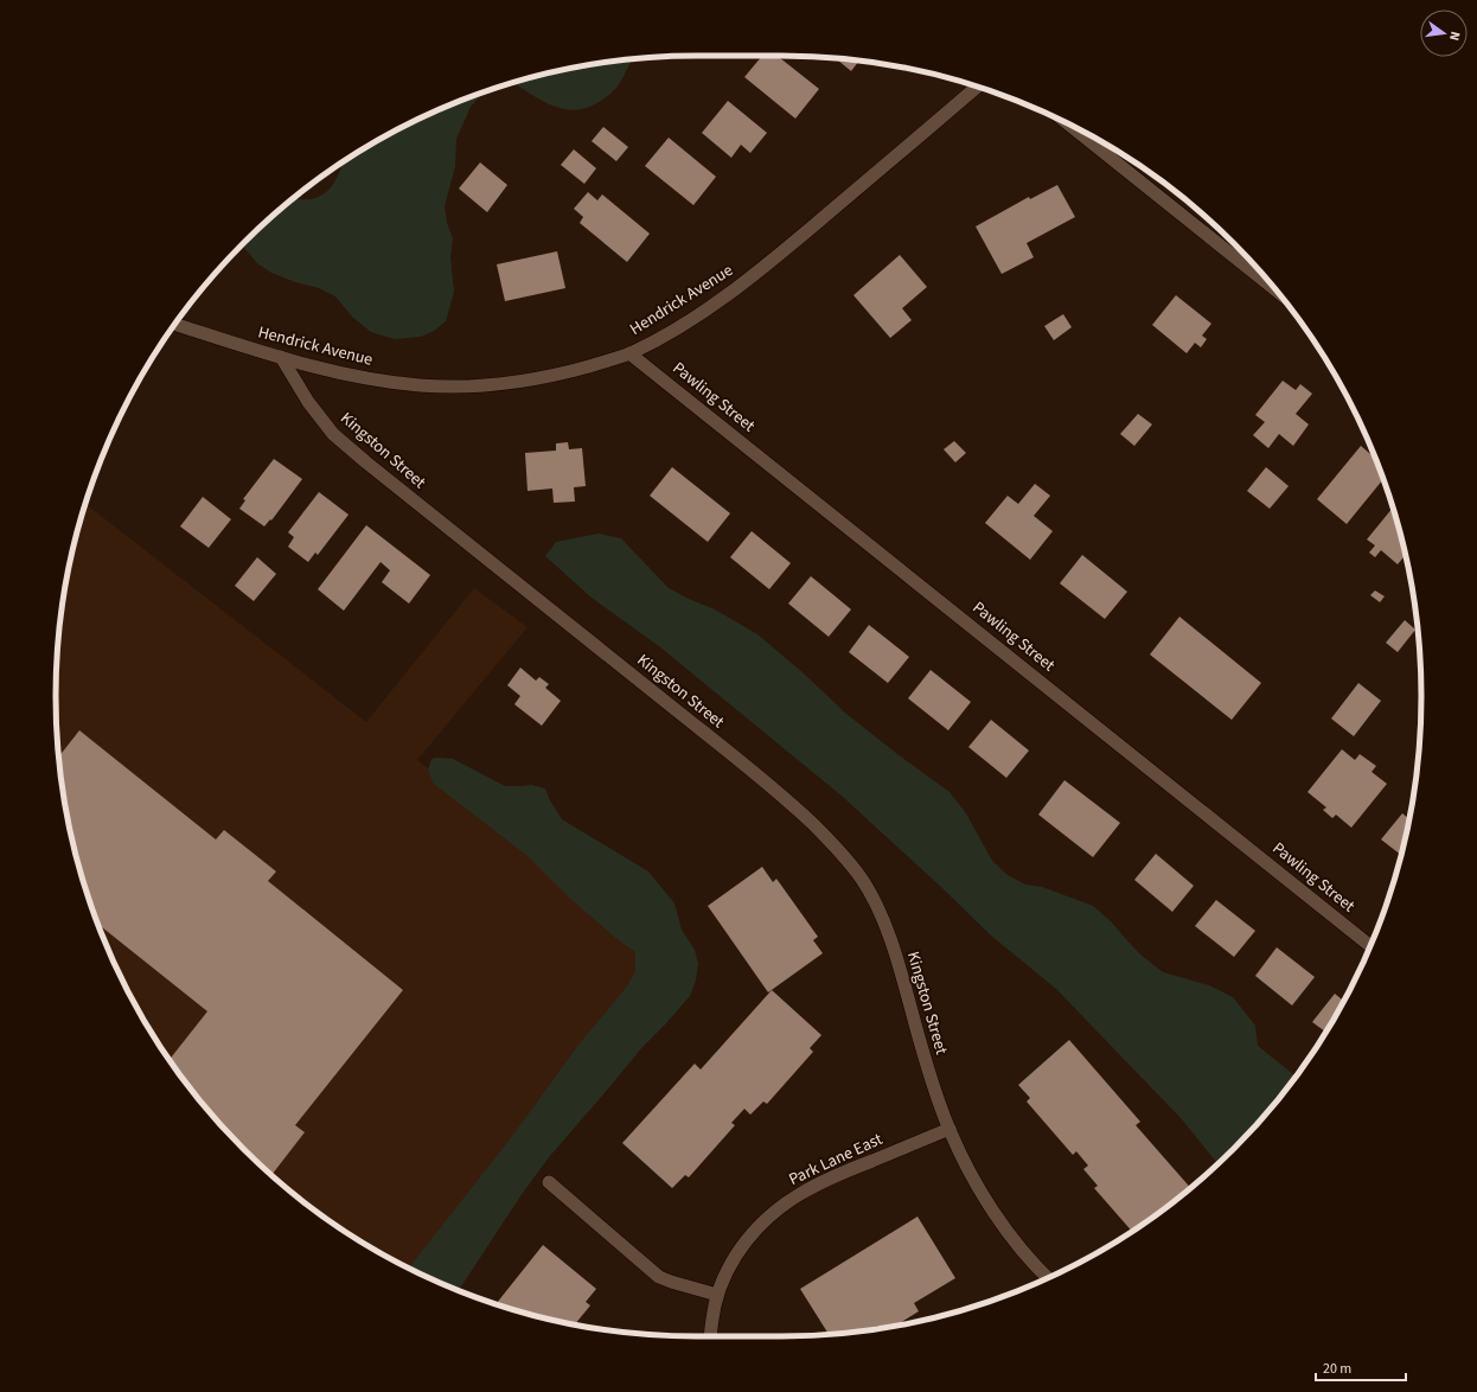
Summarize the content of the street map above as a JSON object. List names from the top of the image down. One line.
{"streets":{"street":["Hendrick Avenue","Pawling Street","Kingston Street","Park Lane East"]},"crossings":[["Hendrick Avenue","Pawling Street"],["Hendrick Avenue","Kingston Street"],["Kingston Street","Park Lane East"]],"scale_bar":"20 m","north":"right"}
